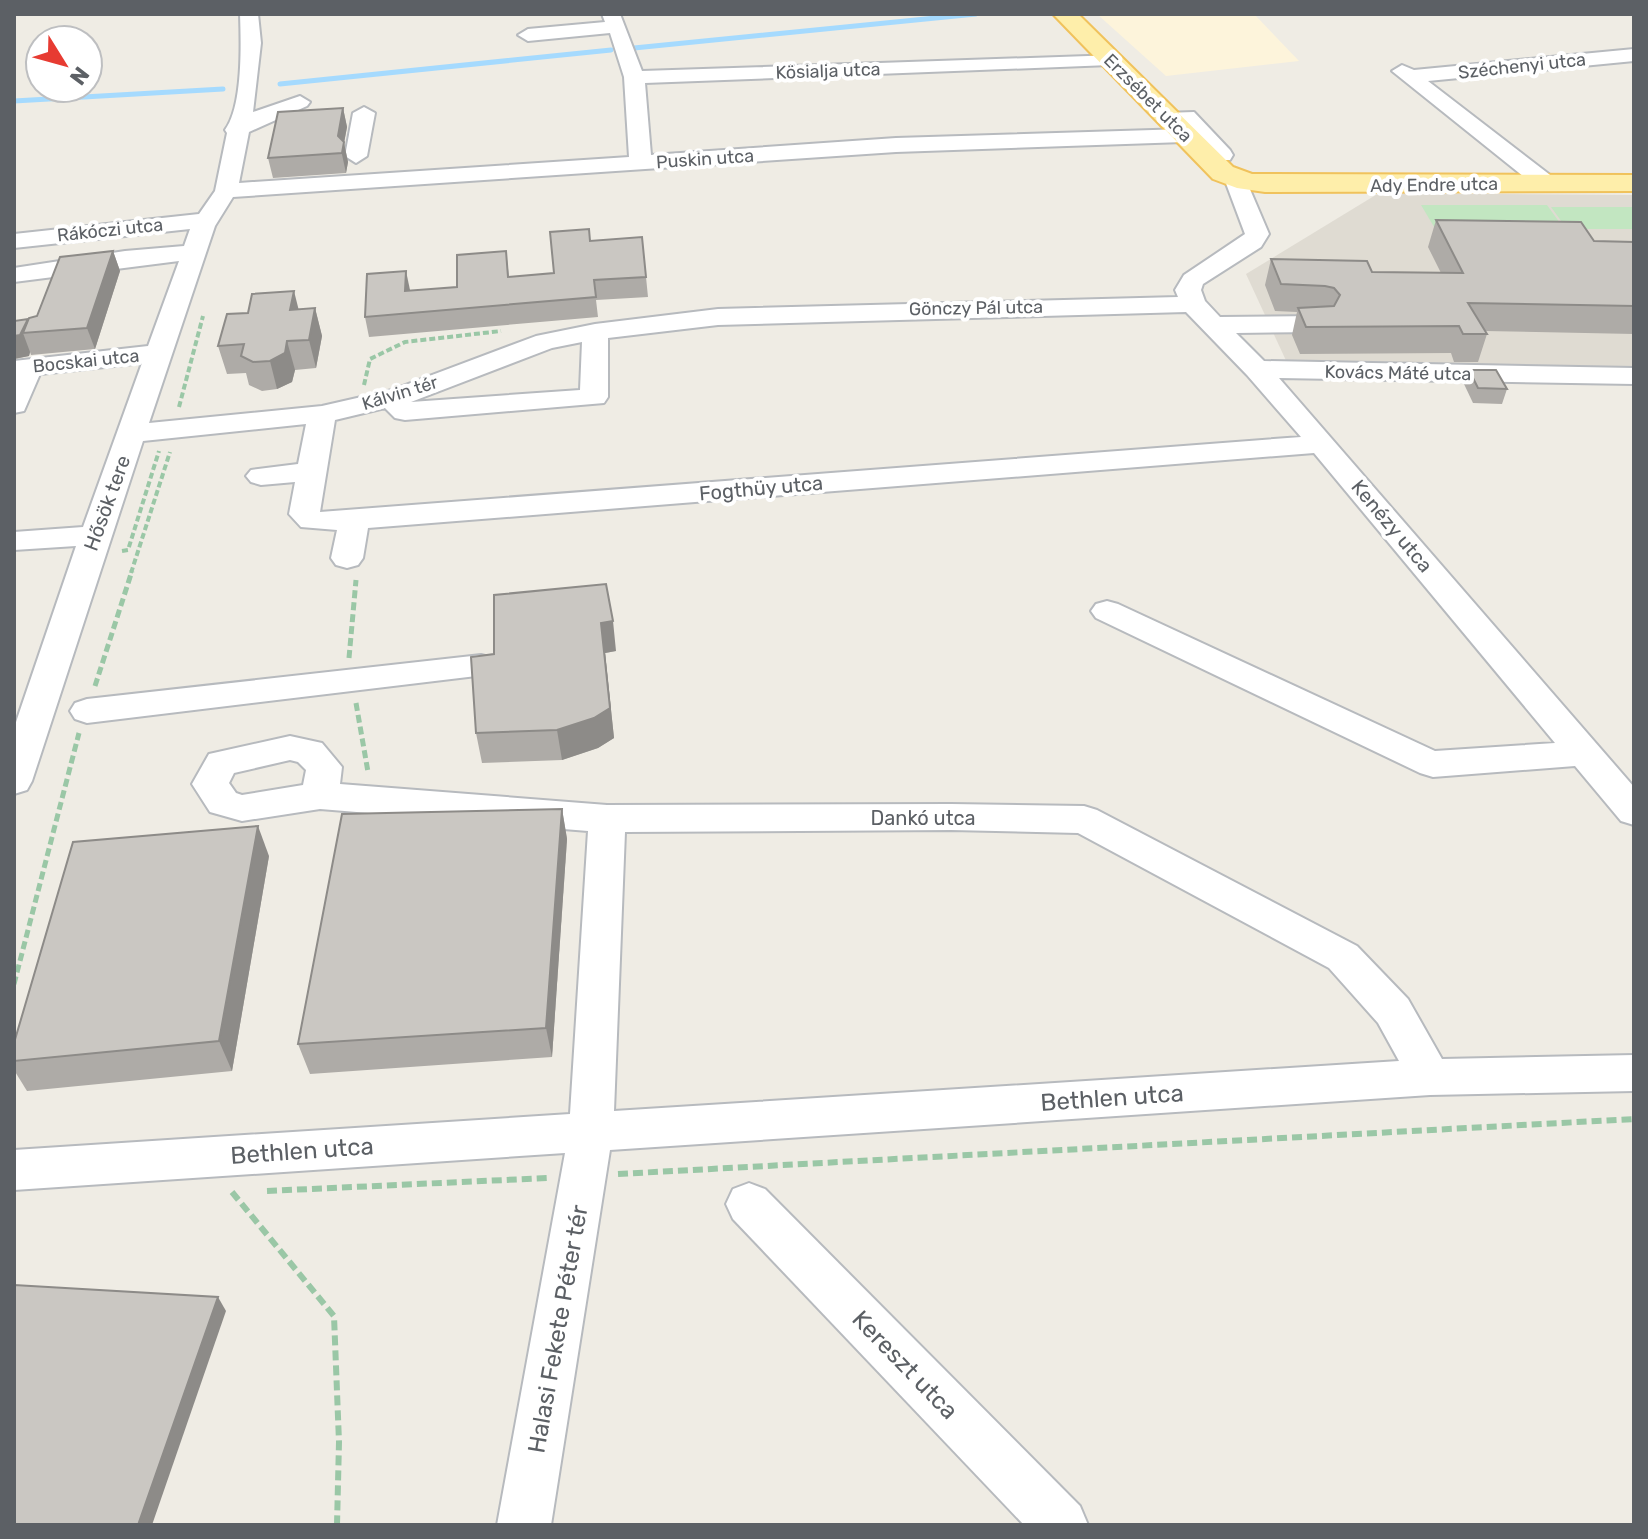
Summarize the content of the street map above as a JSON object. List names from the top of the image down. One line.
{"streets":{"main road":["Erzsébet utca","Ady Endre utca"],"street":["Széchenyi utca","Kösialja utca","Puskin utca","Rákóczi utca","Gönczy Pál utca","Bocskai utca","Kovács Máté utca","Kálvin tér","Fogthüy utca","Hősök tere","Kenézy utca","Dankó utca","Bethlen utca","Halasi Fekete Péter tér","Kereszt utca"]},"crossings":[["Széchenyi utca","Ady Endre utca"],["Kösialja utca","Erzsébet utca"],["Erzsébet utca","Puskin utca"],["Erzsébet utca","Ady Endre utca"],["Puskin utca","Hősök tere"],["Rákóczi utca","Hősök tere"],["Gönczy Pál utca","Kálvin tér"],["Gönczy Pál utca","Kenézy utca"],["Bocskai utca","Hősök tere"],["Kovács Máté utca","Kenézy utca"],["Kálvin tér","Fogthüy utca"],["Fogthüy utca","Kenézy utca"],["Dankó utca","Bethlen utca"],["Bethlen utca","Halasi Fekete Péter tér"]],"north":"bottom right"}
